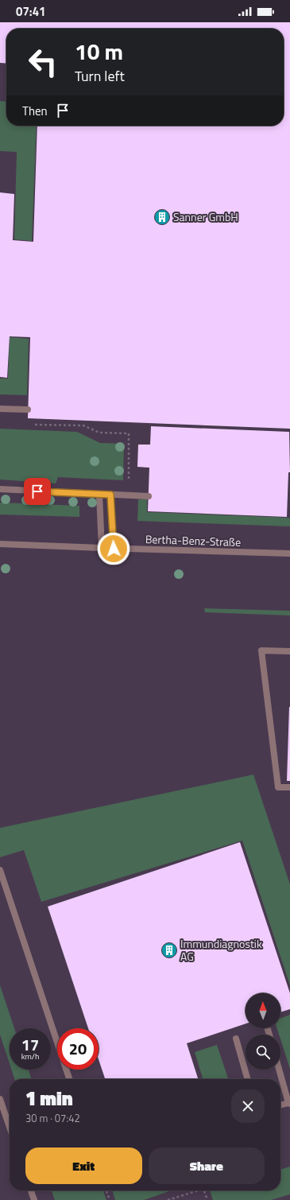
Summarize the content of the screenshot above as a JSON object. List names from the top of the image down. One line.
{"streets":{"street":["Bertha-Benz-Straße"]},"places":{"building":["Sanner GmbH","Immundiagnostik AG"]},"north":"top","page":{"status":"07:41","turn":["10 m","Turn left"],"then":"Then","speed":"17 km/h","limit":"20","heading":["1 min","30 m · 07:42"],"buttons":["Exit","Share"]}}
